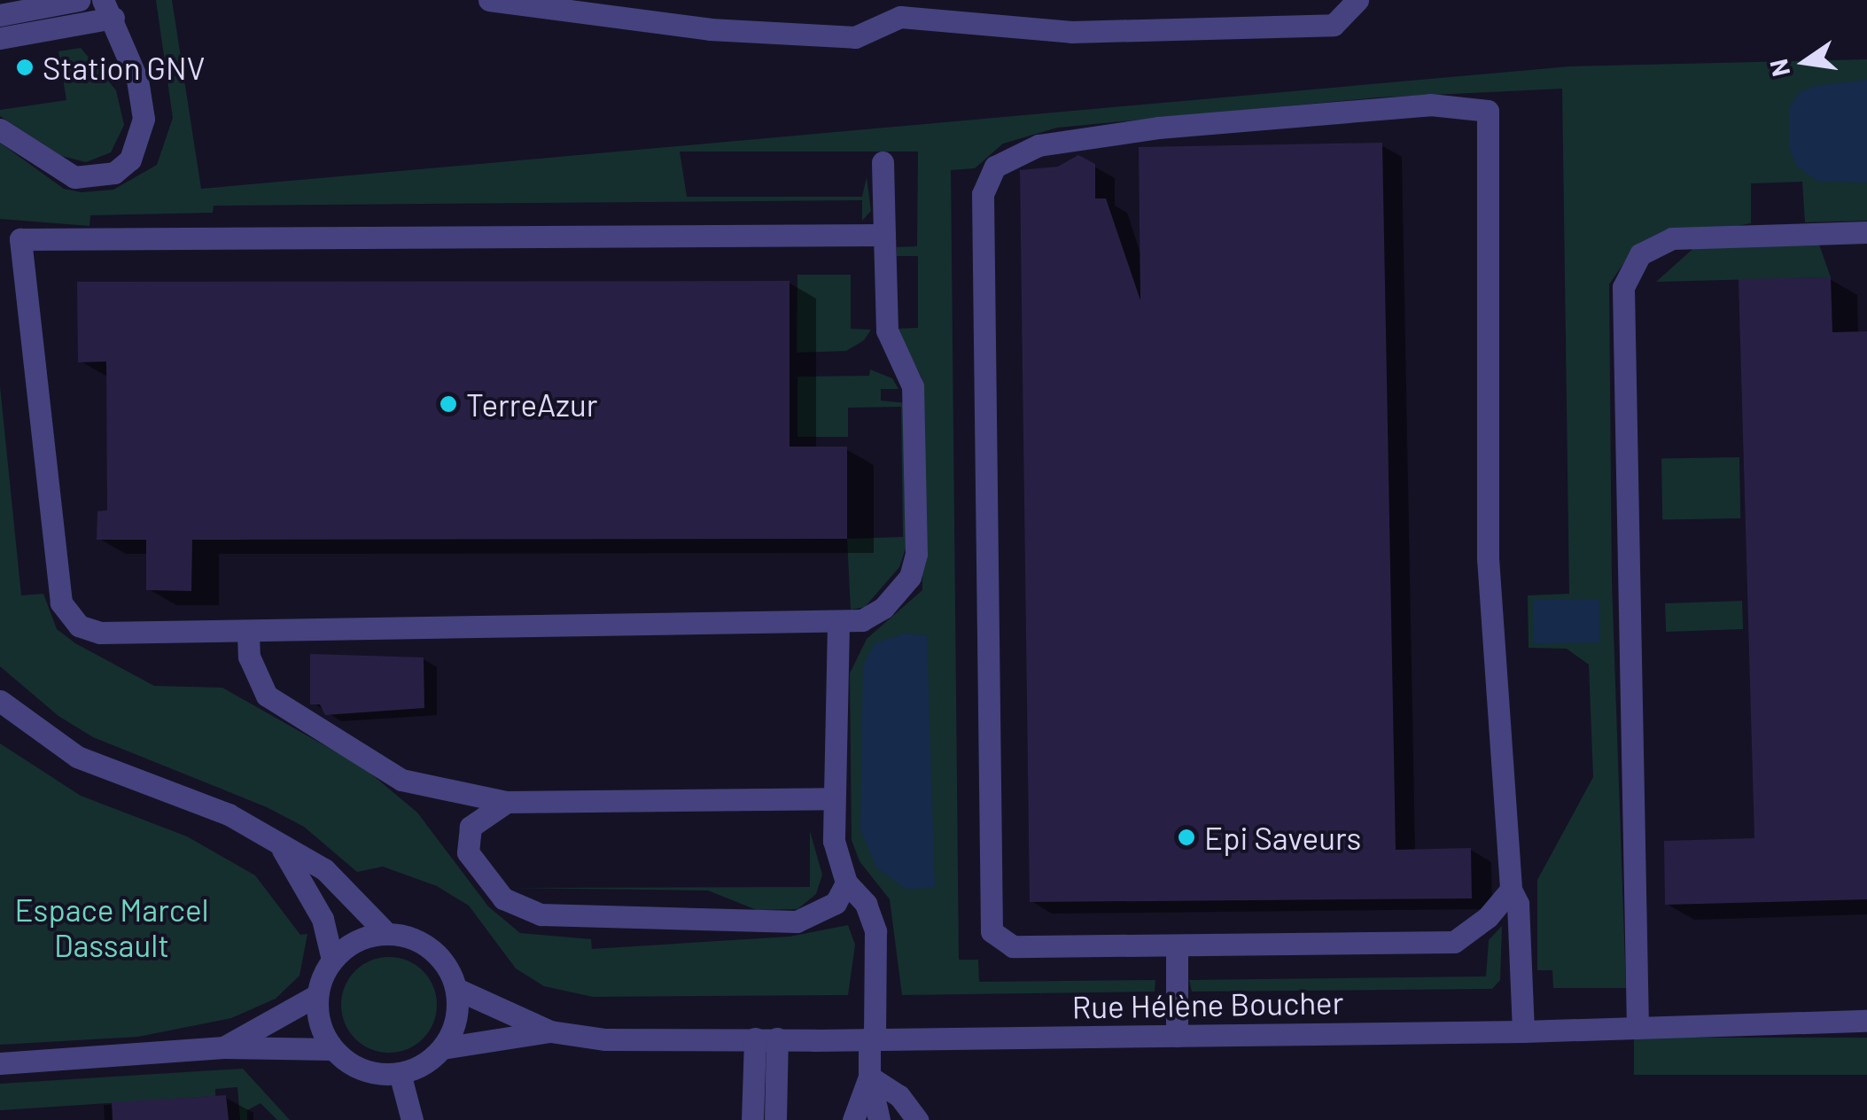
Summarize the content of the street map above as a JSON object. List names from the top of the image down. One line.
{"streets":{"street":["Rue Hélène Boucher"]},"parks":["Espace Marcel Dassault"],"places":["Station GNV","TerreAzur","Epi Saveurs"],"north":"left"}
